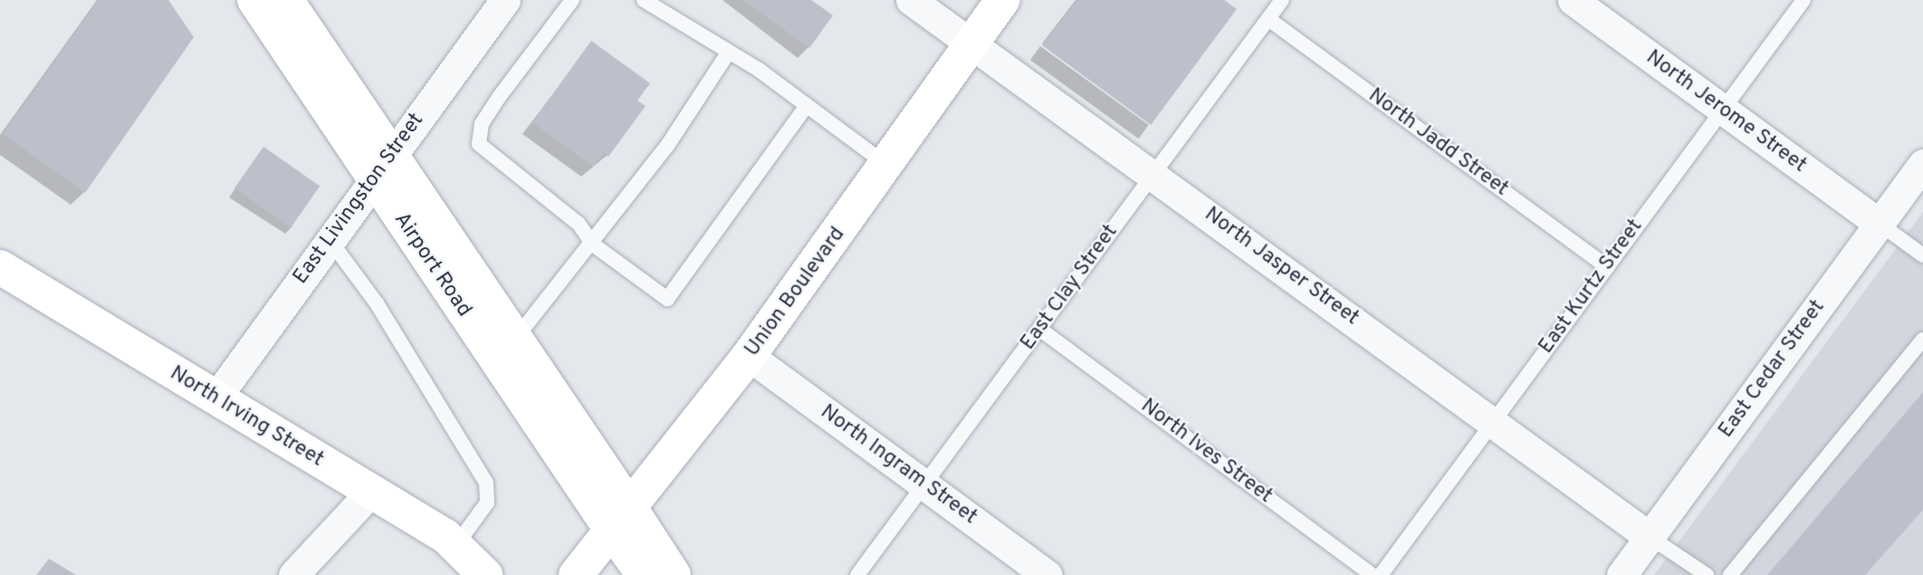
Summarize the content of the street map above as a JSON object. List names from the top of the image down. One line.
{"streets":{"main road":["Airport Road","Union Boulevard","North Irving Street"],"street":["North Jerome Street","East Livingston Street","North Jasper Street","East Cedar Street","North Ingram Street"],"lane":["North Jadd Street","East Kurtz Street","East Clay Street","North Ives Street"]},"crossings":[["North Jerome Street","East Kurtz Street"],["North Jerome Street","East Cedar Street"],["North Jadd Street","East Kurtz Street"],["North Jadd Street","East Clay Street"],["East Livingston Street","Airport Road"],["East Livingston Street","North Irving Street"],["Airport Road","Union Boulevard"],["North Jasper Street","East Kurtz Street"],["North Jasper Street","East Clay Street"],["North Jasper Street","Union Boulevard"],["North Jasper Street","East Cedar Street"],["East Clay Street","North Ives Street"],["East Clay Street","North Ingram Street"],["Union Boulevard","North Ingram Street"]]}
